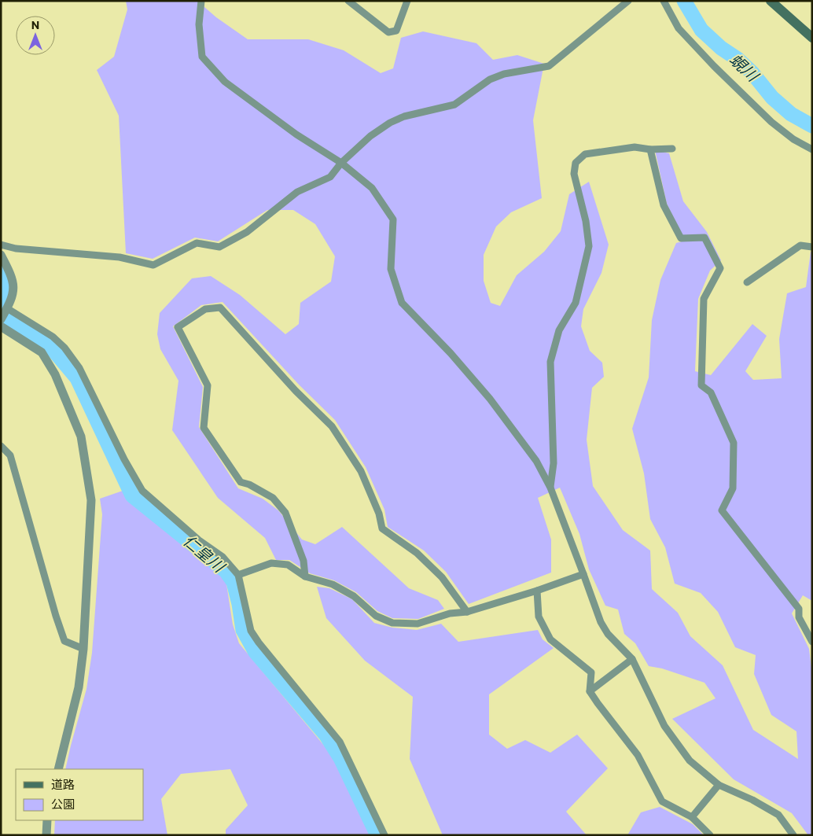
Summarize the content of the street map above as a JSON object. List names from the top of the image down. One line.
{"water":["蜆川","仁皇川"],"legend":["道路","公園"],"north":"top"}
